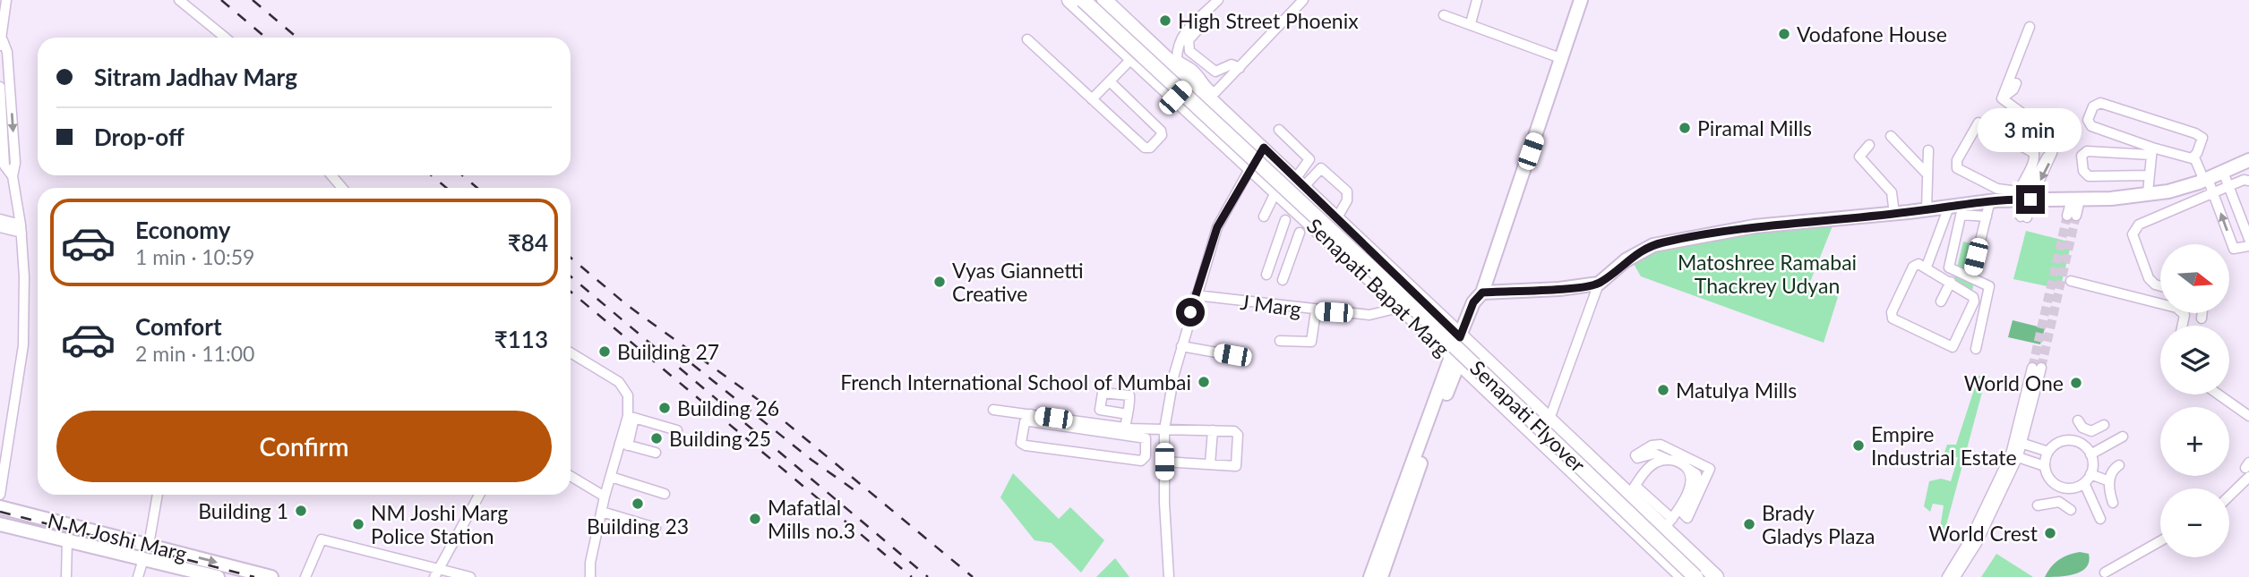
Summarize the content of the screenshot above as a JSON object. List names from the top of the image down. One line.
{"streets":{"main road":["Senapati Bapat Marg","Senapati Flyover","N M Joshi Marg"],"street":["J Marg"]},"crossings":[["Senapati Bapat Marg","J Marg"]],"parks":["Matoshree Ramabai Thackrey Udyan"],"places":["High Street Phoenix","Vodafone House","Piramal Mills","Vyas Giannetti Creative","Building 27","French International School of Mumbai","World One","Matulya Mills","Building 26","Building 25","Empire Industrial Estate","Building 23","Building 1","Mafatlal Mills no.3","NM Joshi Marg Police Station","Brady Gladys Plaza","World Crest"],"north":"right","page":{"banner":["Sitram Jadhav Marg","Drop-off"],"bubble":"3 min","list":[{"name":"Economy","note":"1 min · 10:59","value":"₹84"},{"name":"Comfort","note":"2 min · 11:00","value":"₹113"}],"map_buttons":["+","−"],"buttons":"Confirm"}}
